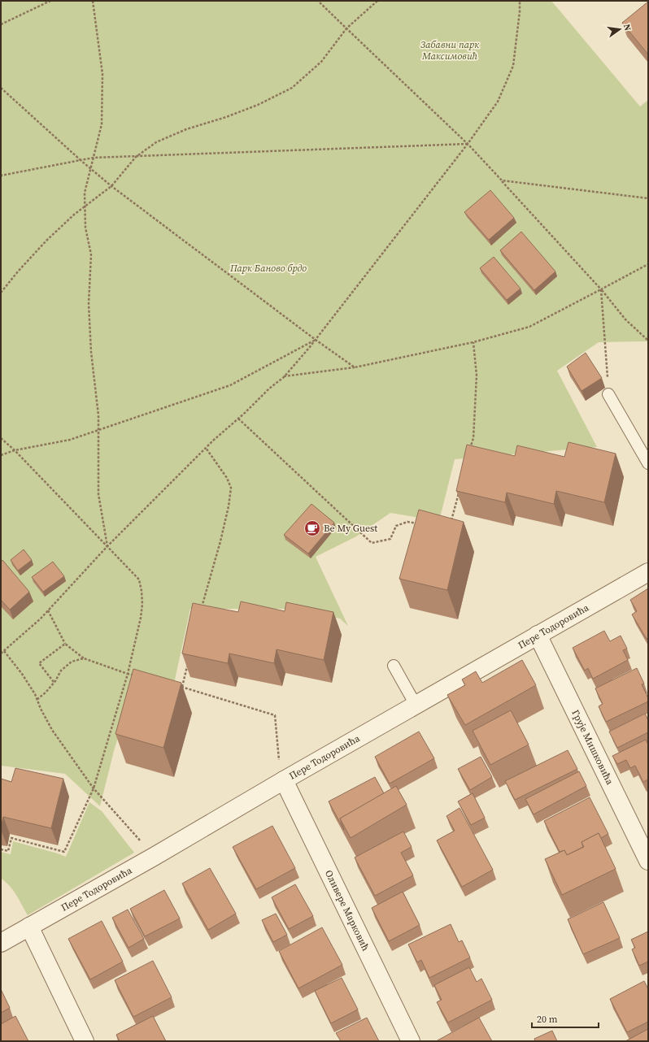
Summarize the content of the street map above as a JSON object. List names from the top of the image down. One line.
{"streets":{"street":["Пере Тодоровића","Грује Мишковића","Оливере Марковић"]},"crossings":[["Пере Тодоровића","Грује Мишковића"],["Пере Тодоровића","Оливере Марковић"]],"parks":["Забавни парк Максимовић","Парк Баново брдо"],"places":{"cafe":["Be My Guest"]},"scale_bar":"20 m","north":"right"}
